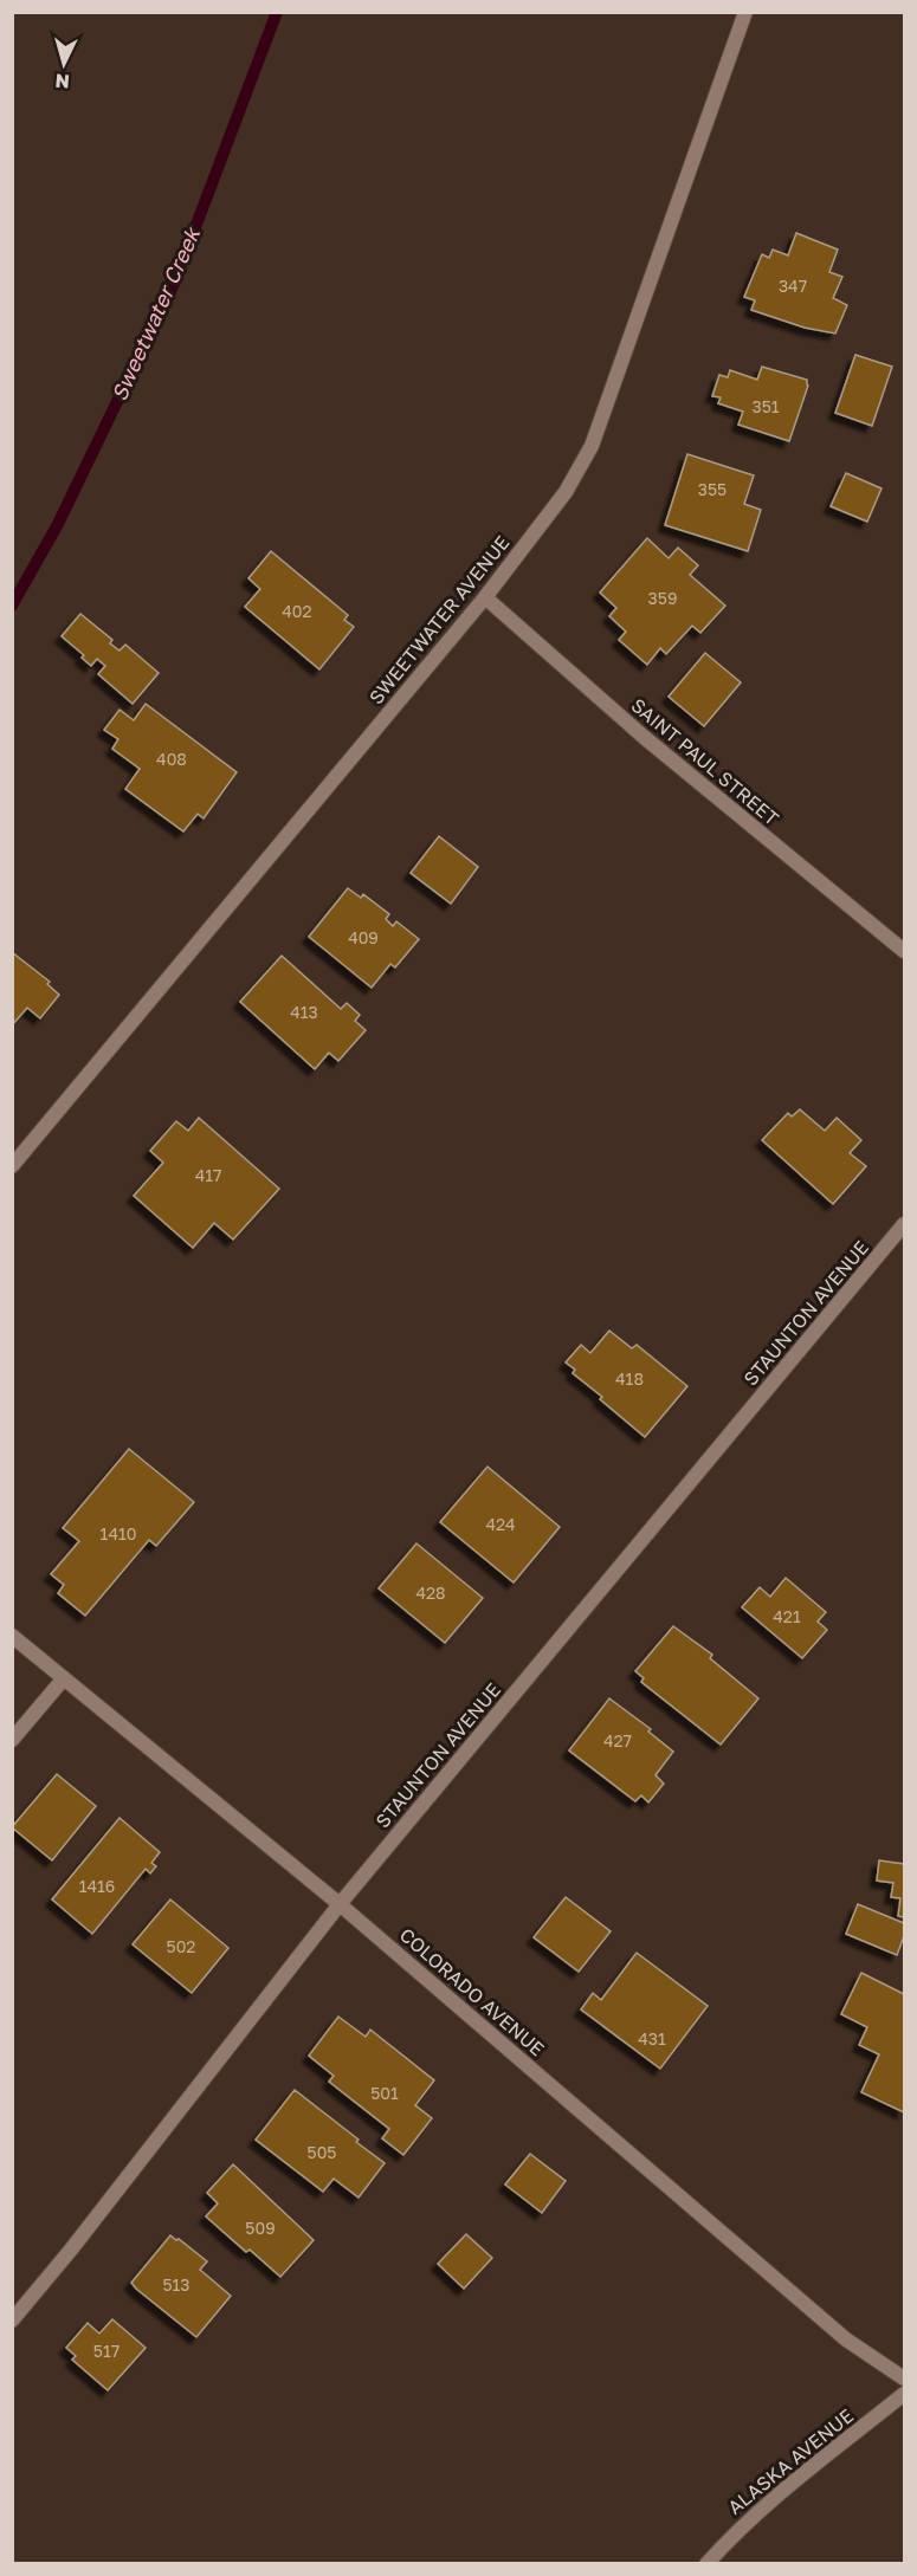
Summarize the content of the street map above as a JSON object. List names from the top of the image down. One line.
{"streets":{"street":["SWEETWATER AVENUE","SAINT PAUL STREET","STAUNTON AVENUE","COLORADO AVENUE","ALASKA AVENUE"]},"crossings":[["SWEETWATER AVENUE","SAINT PAUL STREET"],["STAUNTON AVENUE","COLORADO AVENUE"]],"water":["Sweetwater Creek"],"house_numbers":["347","351","355","359","402","408","409","413","417","418","424","1410","428","421","427","1416","502","431","501","505","509","513","517"],"north":"bottom"}
